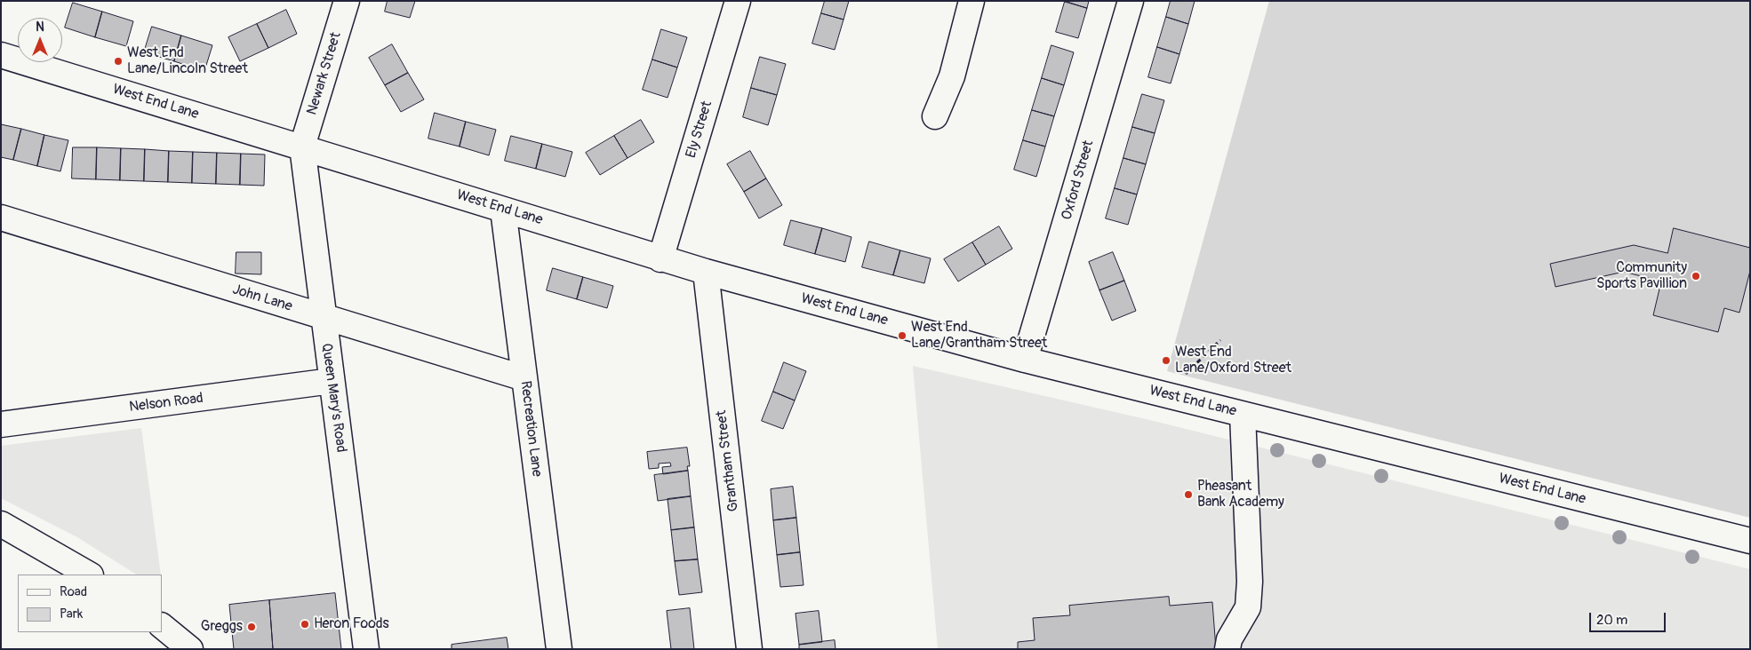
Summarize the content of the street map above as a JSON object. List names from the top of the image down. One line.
{"streets":{"street":["Newark Street","West End Lane","Ely Street","Oxford Street","John Lane","Queen Mary's Road","Nelson Road","Recreation Lane","Grantham Street"]},"crossings":[["Newark Street","West End Lane"],["Newark Street","Queen Mary's Road"],["West End Lane","Ely Street"],["West End Lane","Oxford Street"],["West End Lane","Queen Mary's Road"],["West End Lane","Recreation Lane"],["West End Lane","Grantham Street"],["John Lane","Queen Mary's Road"],["John Lane","Recreation Lane"],["Queen Mary's Road","Nelson Road"]],"places":["West End Lane/Lincoln Street","Community Sports Pavillion","West End Lane/Grantham Street","West End Lane/Oxford Street","Pheasant Bank Academy","Heron Foods","Greggs"],"legend":["Road","Park"],"scale_bar":"20 m","north":"top"}
